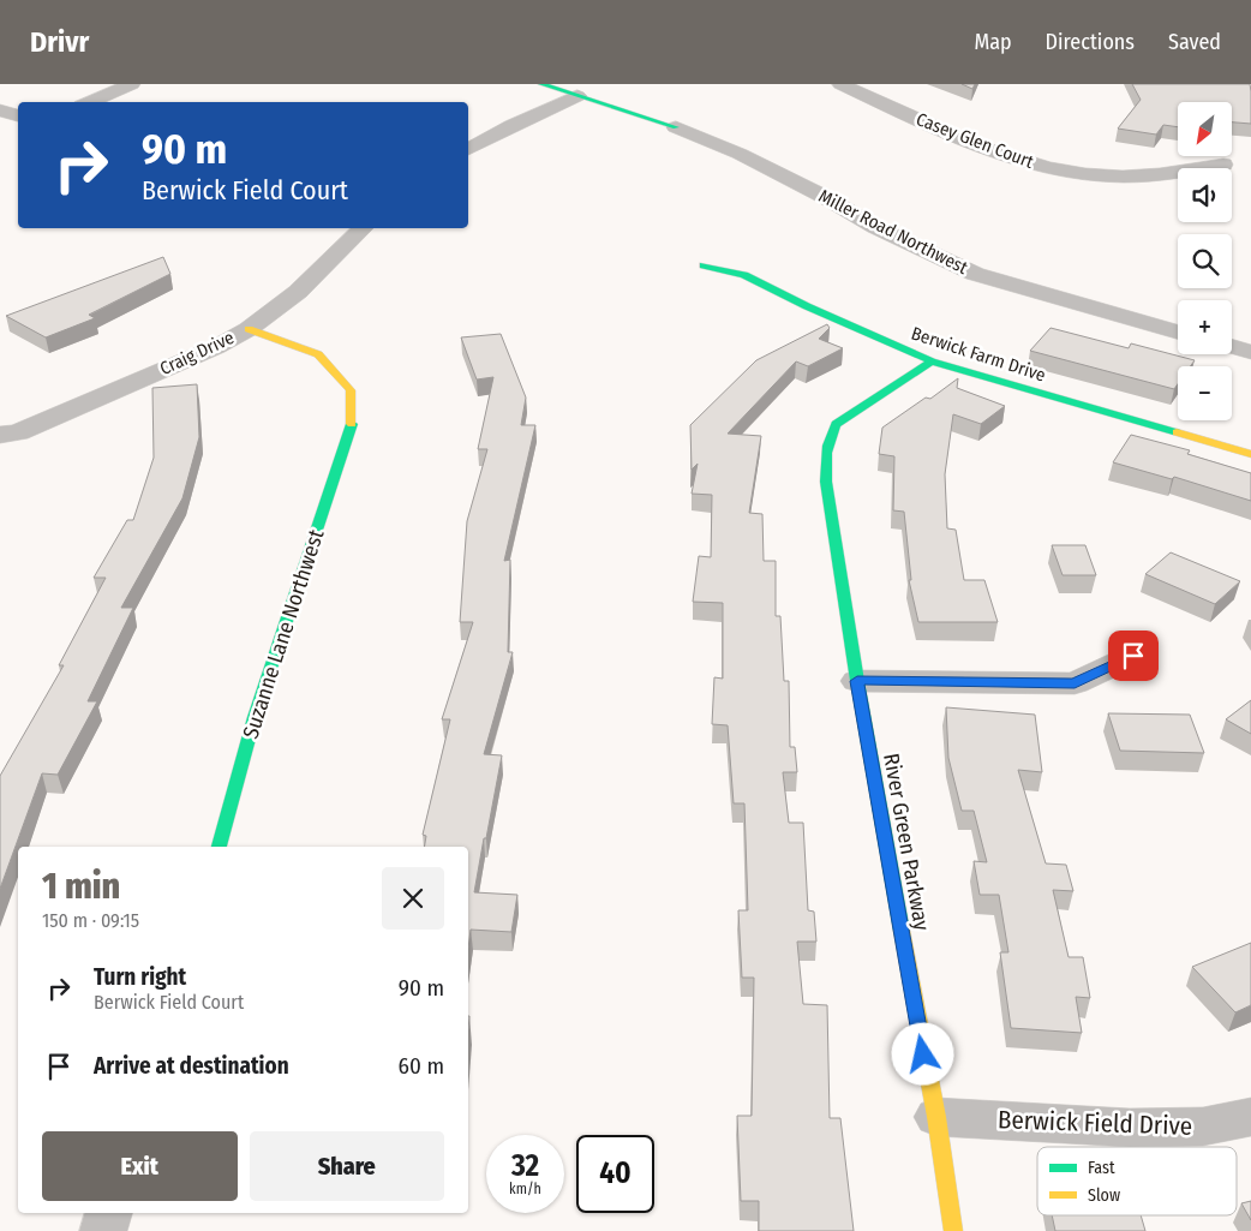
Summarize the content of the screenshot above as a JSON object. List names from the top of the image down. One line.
{"streets":{"street":["Casey Glen Court","Miller Road Northwest","Craig Drive","Berwick Farm Drive","Suzanne Lane Northwest","River Green Parkway","Berwick Field Drive"]},"crossings":[["Craig Drive","Suzanne Lane Northwest"],["Berwick Farm Drive","River Green Parkway"],["River Green Parkway","Berwick Field Drive"]],"legend":["Fast","Slow"],"north":"bottom left","page":{"header":"Drivr","nav":["Map","Directions","Saved"],"map_buttons":["+","−"],"turn":["90 m","Berwick Field Court"],"heading":["1 min","150 m · 09:15"],"list":[{"name":"Turn right","note":"Berwick Field Court","value":"90 m"},{"name":"Arrive at destination","value":"60 m"}],"buttons":["Exit","Share"],"speed":"32 km/h","limit":"40"}}
